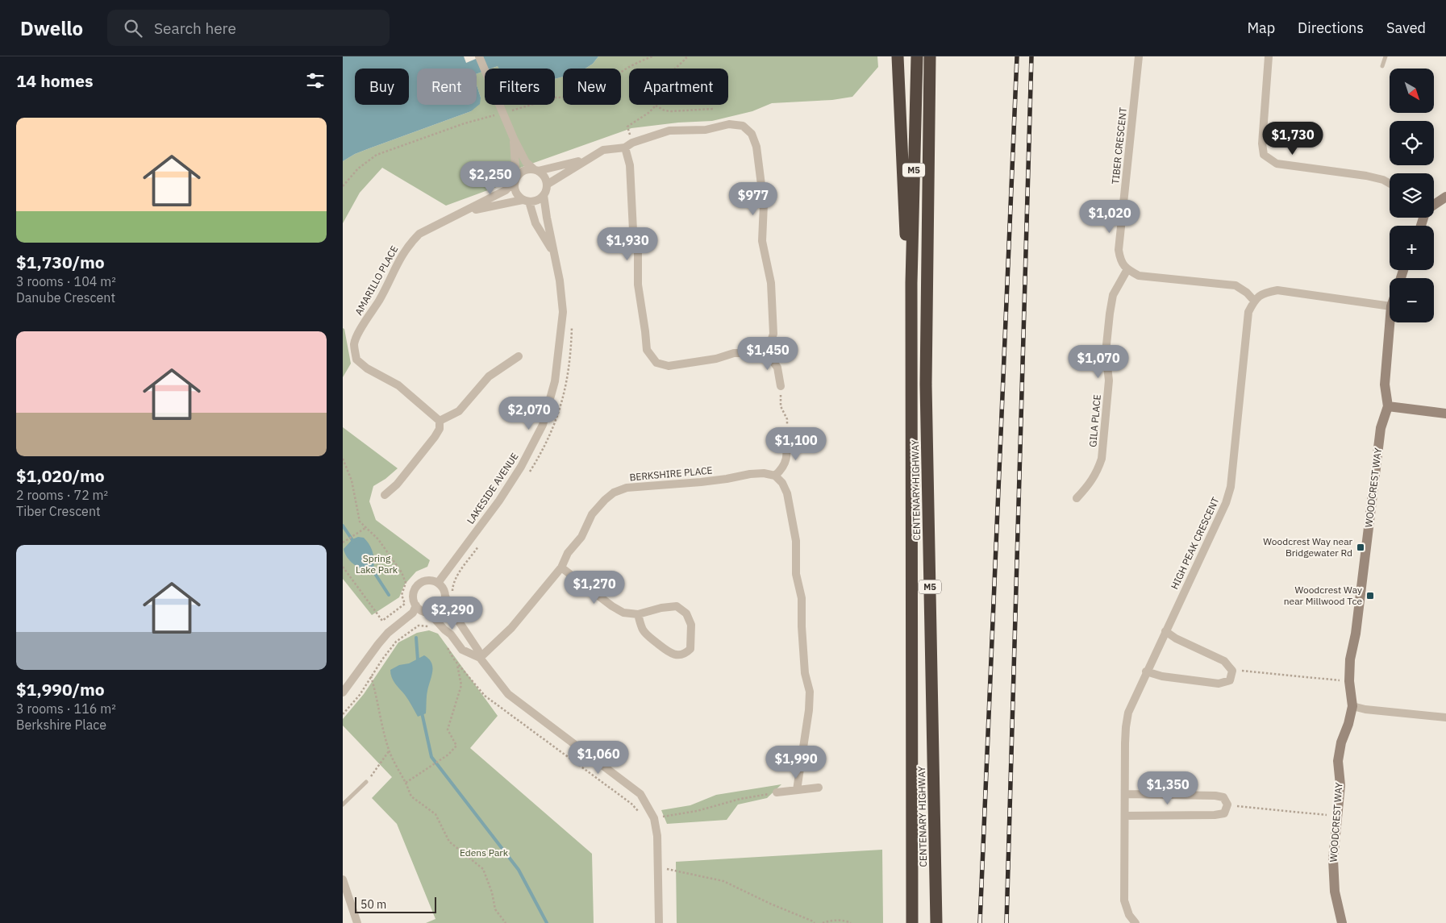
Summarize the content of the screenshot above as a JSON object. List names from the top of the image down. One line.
{"streets":{"highway":["M5","CENTENARY HIGHWAY"],"street":["TIBER CRESCENT","AMARILLO PLACE","GILA PLACE","BERKSHIRE PLACE","WOODCREST WAY","LAKESIDE AVENUE","HIGH PEAK CRESCENT"]},"crossings":[["TIBER CRESCENT","GILA PLACE"],["AMARILLO PLACE","LAKESIDE AVENUE"]],"parks":["Spring Lake Park","Edens Park"],"places":{"transit":["Woodcrest Way near Bridgewater Rd","Woodcrest Way near Millwood Tce"]},"scale_bar":"50 m","north":"bottom right","page":{"header":"Dwello","search":"Search here","nav":["Map","Directions","Saved"],"heading":"14 homes","map_buttons":["+","−"],"chip":["Buy","Rent","Filters","New","Apartment"],"list":[{"name":"$1,730/mo","note":"3 rooms · 104 m² · Danube Crescent"},{"name":"$1,020/mo","note":"2 rooms · 72 m² · Tiber Crescent"},{"name":"$1,990/mo","note":"3 rooms · 116 m² · Berkshire Place"}],"price":["$1,730","$2,250","$977","$1,020","$1,930","$1,450","$1,070","$2,070","$1,100","$1,270","$2,290","$1,060","$1,990","$1,350"],"scale":"50 m"}}
